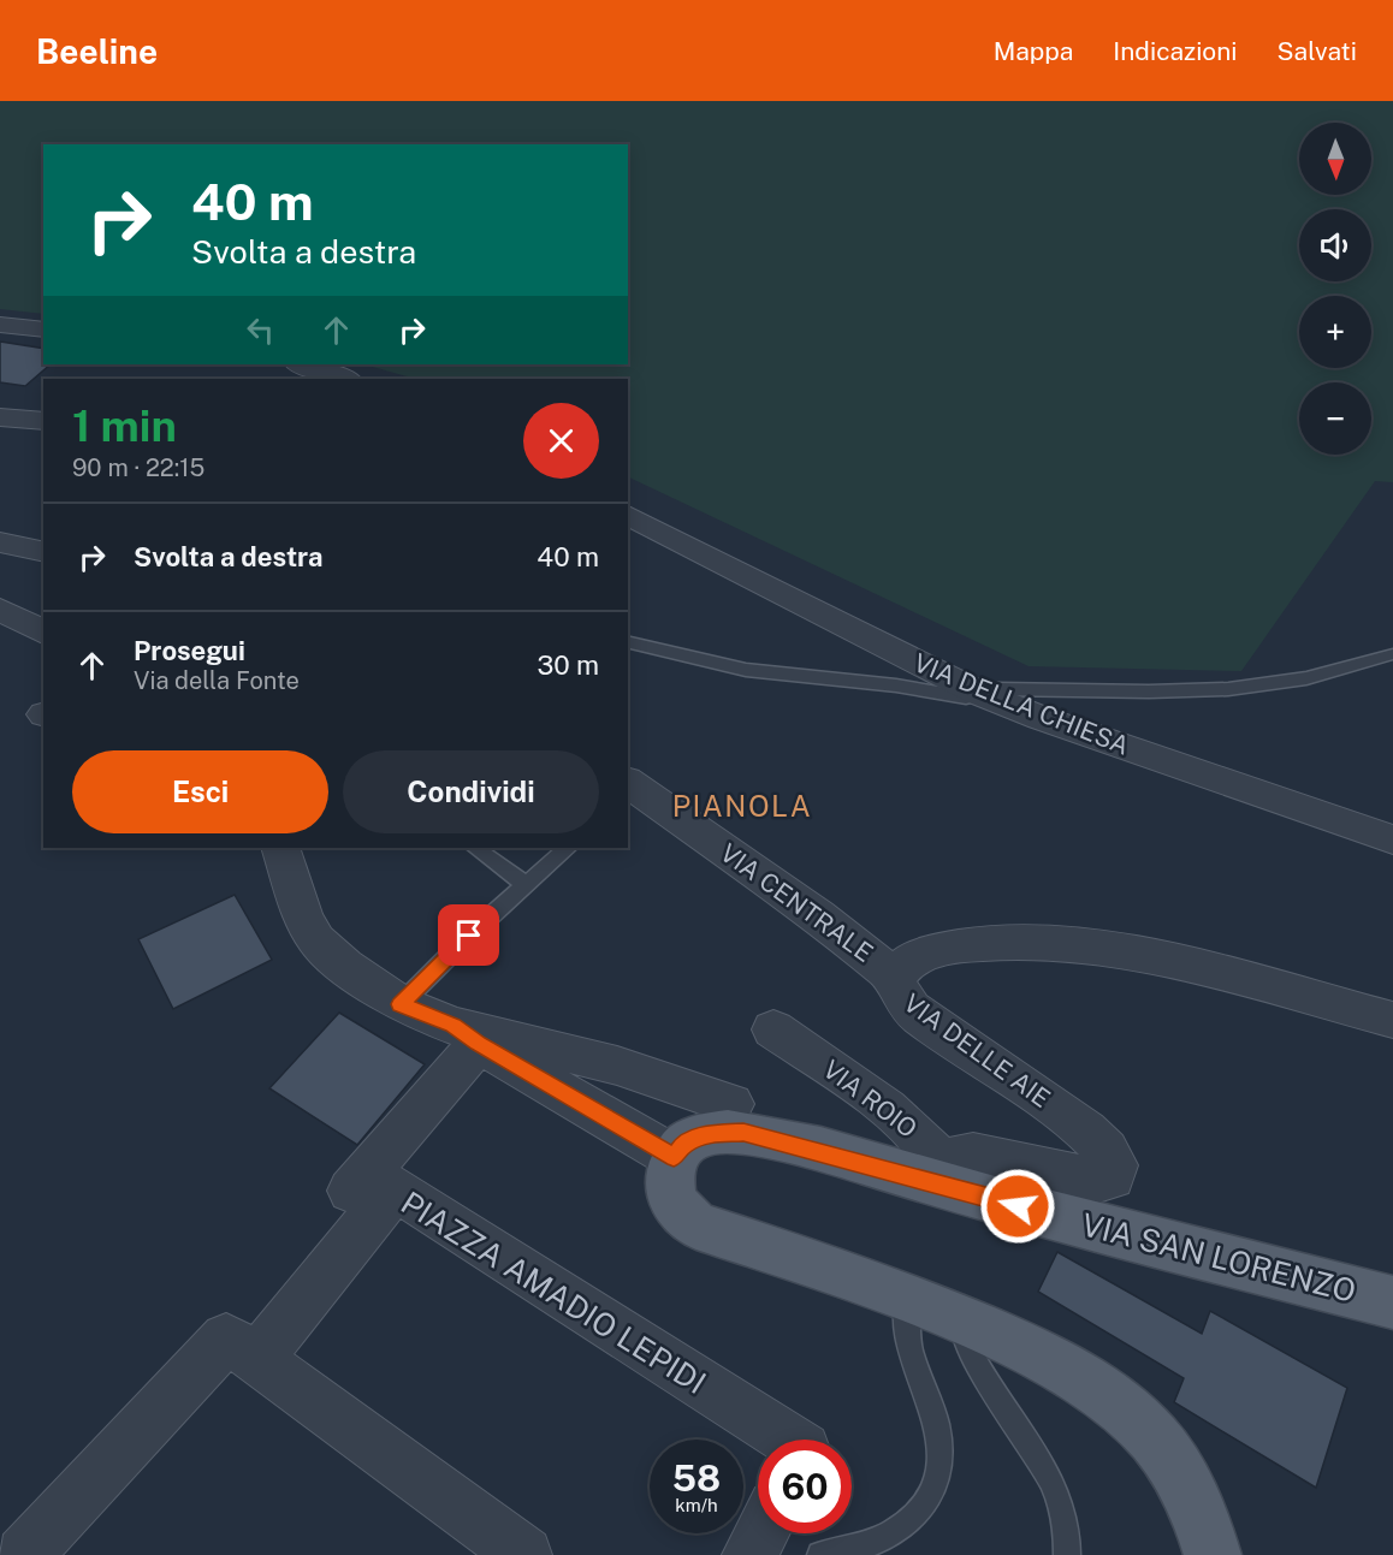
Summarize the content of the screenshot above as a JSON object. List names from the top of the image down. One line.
{"streets":{"main road":["VIA SAN LORENZO"],"street":["VIA DELLA CHIESA","VIA CENTRALE","VIA DELLE AIE","VIA ROIO","PIAZZA AMADIO LEPIDI"]},"crossings":[["VIA CENTRALE","VIA DELLE AIE"],["VIA DELLE AIE","VIA ROIO"],["VIA DELLE AIE","VIA SAN LORENZO"],["VIA ROIO","VIA SAN LORENZO"]],"districts":["PIANOLA"],"north":"bottom","page":{"header":"Beeline","nav":["Mappa","Indicazioni","Salvati"],"map_buttons":["+","−"],"turn":["40 m","Svolta a destra"],"heading":["1 min","90 m · 22:15"],"list":[{"name":"Svolta a destra","value":"40 m"},{"name":"Prosegui","note":"Via della Fonte","value":"30 m"}],"buttons":["Esci","Condividi"],"speed":"58 km/h","limit":"60"}}
